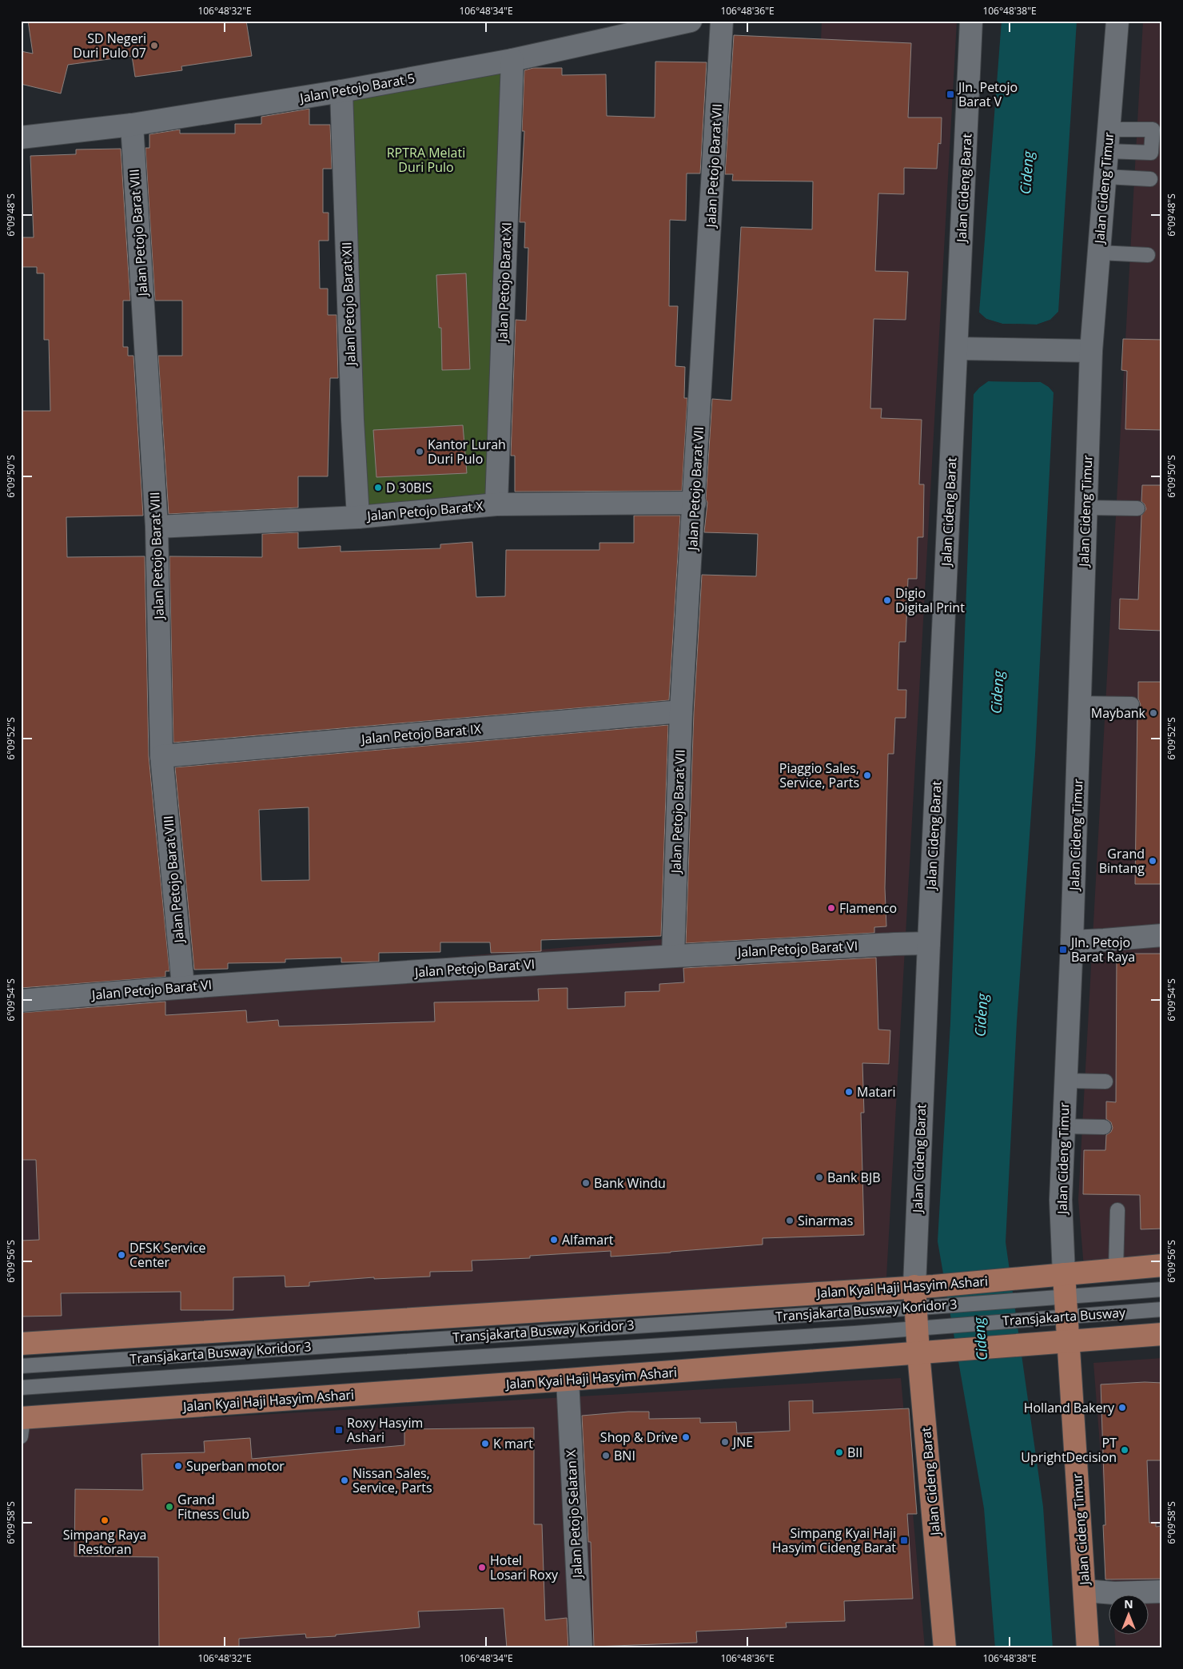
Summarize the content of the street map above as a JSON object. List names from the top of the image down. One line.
{"streets":{"main road":["Jalan Cideng Barat","Jalan Cideng Timur","Jalan Kyai Haji Hasyim Ashari"],"street":["Jalan Petojo Barat 5","Jalan Petojo Barat VII","Jalan Petojo Barat VIII","Jalan Petojo Barat XI","Jalan Petojo Barat XII","Jalan Petojo Barat X","Jalan Petojo Barat IX","Jalan Petojo Barat VI","Jalan Petojo Selatan X"],"lane":["Transjakarta Busway Koridor 3","Transjakarta Busway"]},"crossings":[["Jalan Petojo Barat 5","Jalan Petojo Barat VIII"],["Jalan Petojo Barat 5","Jalan Petojo Barat XI"],["Jalan Petojo Barat 5","Jalan Petojo Barat XII"],["Jalan Petojo Barat VII","Jalan Petojo Barat X"],["Jalan Petojo Barat VII","Jalan Petojo Barat IX"],["Jalan Petojo Barat VII","Jalan Petojo Barat VI"],["Jalan Cideng Barat","Jalan Petojo Barat VI"],["Jalan Cideng Barat","Jalan Kyai Haji Hasyim Ashari"],["Jalan Cideng Barat","Transjakarta Busway Koridor 3"],["Jalan Cideng Barat","Transjakarta Busway"],["Jalan Cideng Timur","Jalan Kyai Haji Hasyim Ashari"],["Jalan Cideng Timur","Transjakarta Busway Koridor 3"],["Jalan Cideng Timur","Transjakarta Busway"],["Jalan Petojo Barat VIII","Jalan Petojo Barat X"],["Jalan Petojo Barat VIII","Jalan Petojo Barat IX"],["Jalan Petojo Barat VIII","Jalan Petojo Barat VI"],["Jalan Petojo Barat XI","Jalan Petojo Barat X"],["Jalan Petojo Barat XII","Jalan Petojo Barat X"],["Jalan Kyai Haji Hasyim Ashari","Transjakarta Busway Koridor 3"],["Jalan Kyai Haji Hasyim Ashari","Transjakarta Busway"],["Jalan Kyai Haji Hasyim Ashari","Jalan Petojo Selatan X"],["Transjakarta Busway Koridor 3","Transjakarta Busway"]],"water":["Cideng"],"parks":["RPTRA Melati Duri Pulo"],"places":{"other":["SD Negeri Duri Pulo 07","Kantor Lurah Duri Pulo","D 30BIS","Digio Digital Print","Maybank","Piaggio Sales, Service, Parts","Grand Bintang","Flamenco","Matari","Bank BJB","Bank Windu","Sinarmas","Alfamart","DFSK Service Center","Holland Bakery","Shop & Drive","JNE","K mart","PT UprightDecision","BII","BNI","Superban motor","Nissan Sales, Service, Parts","Grand Fitness Club","Simpang Raya Restoran","Hotel Losari Roxy"],"transit":["Jln. Petojo Barat V","Jln. Petojo Barat Raya","Roxy Hasyim Ashari","Simpang Kyai Haji Hasyim Cideng Barat"]},"north":"top","coordinates":["106°48'32\"E","106°48'34\"E","106°48'36\"E","106°48'38\"E","6°09'48\"S","6°09'50\"S","6°09'52\"S","6°09'54\"S","6°09'56\"S","6°09'58\"S"]}
